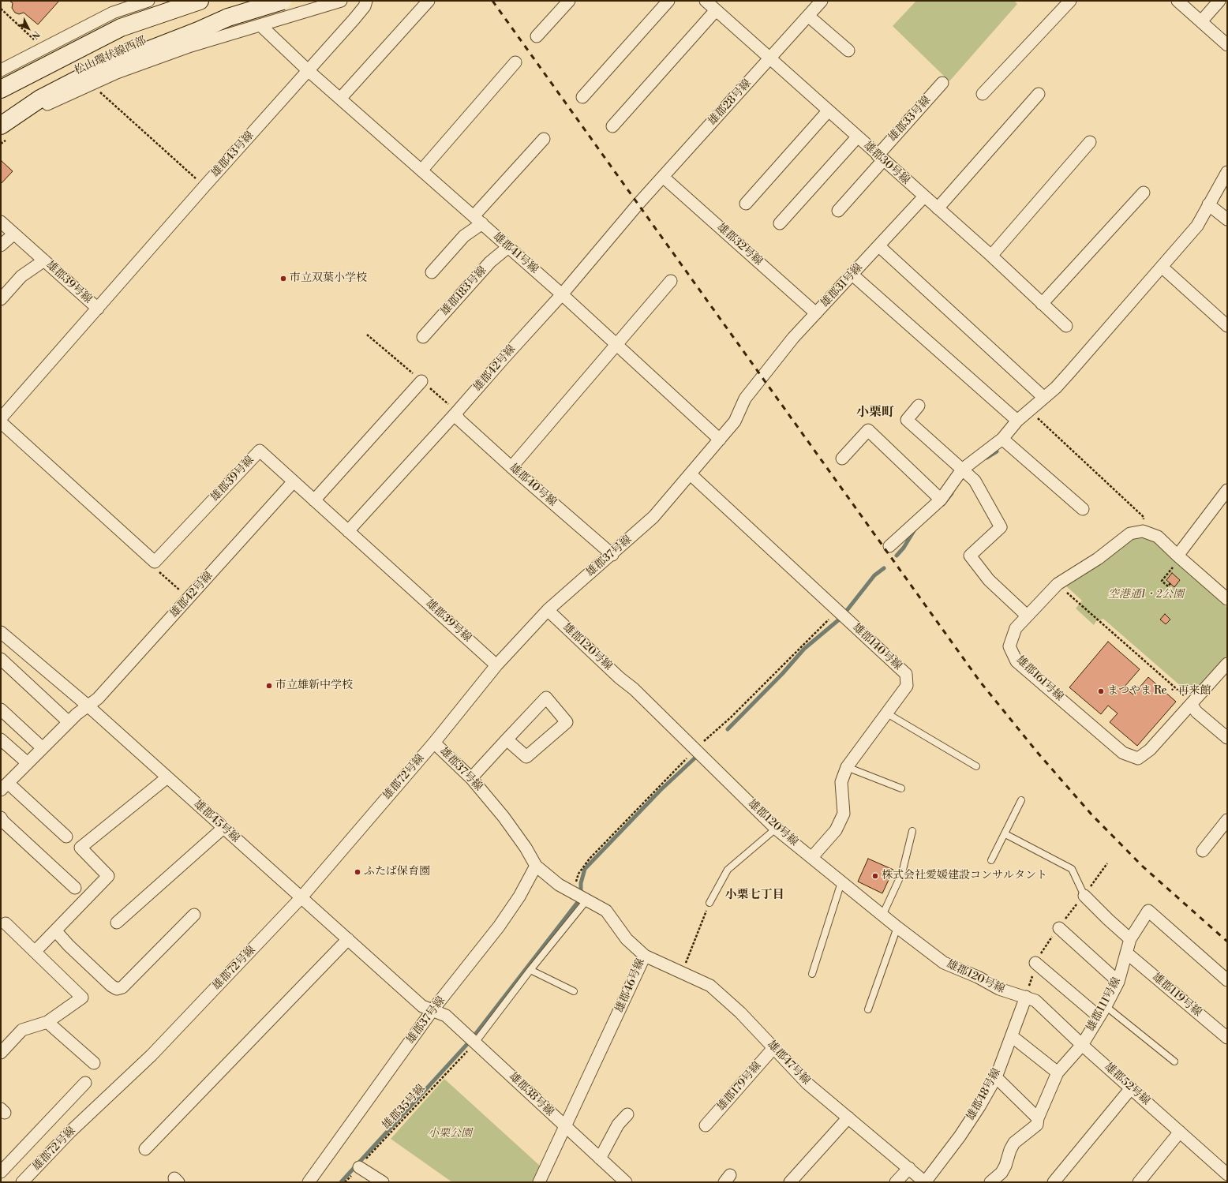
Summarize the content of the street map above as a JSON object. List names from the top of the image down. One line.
{"streets":{"street":["松山環状線西部","雄郡28号線","雄郡33号線","雄郡43号線","雄郡30号線","雄郡32号線","雄郡41号線","雄郡39号線","雄郡31号線","雄郡183号線","雄郡42号線","雄郡40号線","雄郡37号線","雄郡120号線","雄郡140号線","雄郡161号線","雄郡72号線","雄郡45号線","雄郡46号線","雄郡119号線","雄郡111号線","雄郡47号線","雄郡52号線","雄郡179号線","雄郡38号線","雄郡48号線"],"path":["雄郡35号線"]},"crossings":[["雄郡28号線","雄郡30号線"],["雄郡28号線","雄郡32号線"],["雄郡28号線","雄郡42号線"],["雄郡33号線","雄郡30号線"],["雄郡43号線","雄郡41号線"],["雄郡43号線","雄郡39号線"],["雄郡30号線","雄郡31号線"],["雄郡32号線","雄郡31号線"],["雄郡41号線","雄郡183号線"],["雄郡41号線","雄郡42号線"],["雄郡41号線","雄郡37号線"],["雄郡39号線","雄郡42号線"],["雄郡39号線","雄郡37号線"],["雄郡31号線","雄郡37号線"],["雄郡42号線","雄郡40号線"],["雄郡42号線","雄郡45号線"],["雄郡40号線","雄郡37号線"],["雄郡37号線","雄郡120号線"],["雄郡37号線","雄郡140号線"],["雄郡37号線","雄郡72号線"],["雄郡37号線","雄郡45号線"],["雄郡37号線","雄郡46号線"],["雄郡37号線","雄郡38号線"],["雄郡120号線","雄郡140号線"],["雄郡120号線","雄郡52号線"],["雄郡120号線","雄郡48号線"],["雄郡72号線","雄郡45号線"],["雄郡45号線","雄郡38号線"],["雄郡46号線","雄郡47号線"],["雄郡46号線","雄郡38号線"],["雄郡119号線","雄郡111号線"],["雄郡111号線","雄郡52号線"],["雄郡47号線","雄郡179号線"],["雄郡47号線","雄郡48号線"],["雄郡52号線","雄郡48号線"],["雄郡38号線","雄郡35号線"]],"districts":["小栗町","小栗七丁目"],"parks":["空港通1・2公園","小栗公園"],"places":["市立双葉小学校","市立雄新中学校","まつやま Re・再来館","ふたば保育園","株式会社愛媛建設コンサルタント"],"north":"bottom right"}
